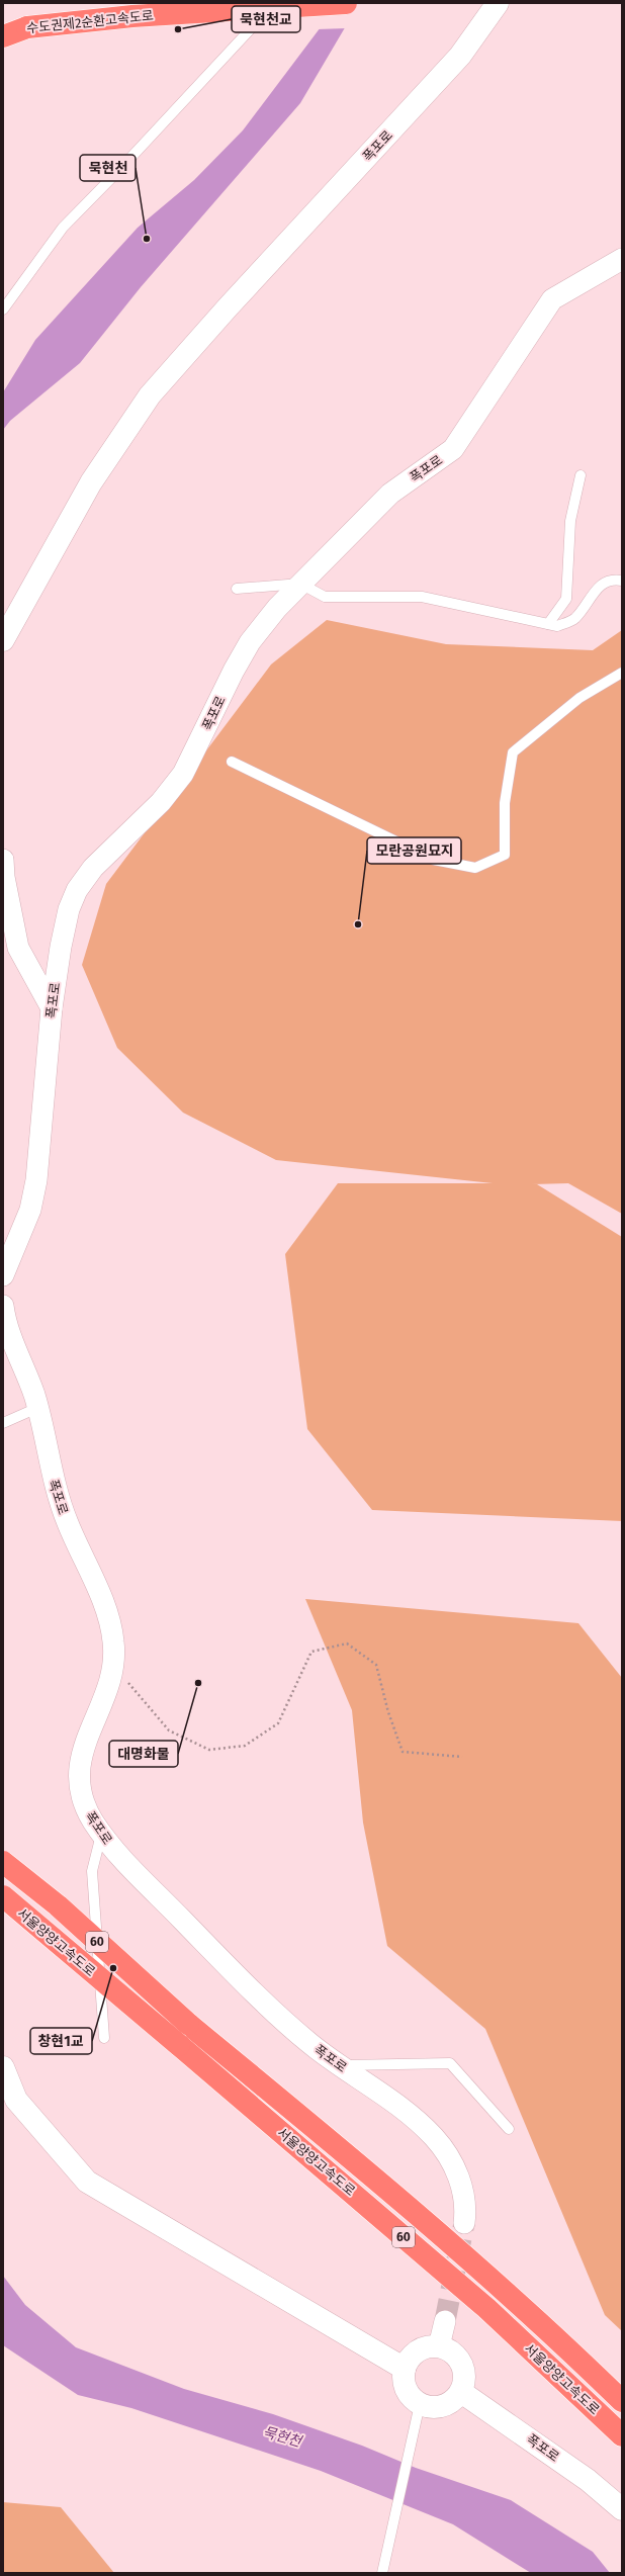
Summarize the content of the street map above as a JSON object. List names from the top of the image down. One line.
{"streets":{"highway":["수도권제2순환고속도로","서울양양고속도로","60"],"main road":["폭포로"]},"water":["묵현천"],"places":["묵현천교","묵현천","모란공원묘지","대명화물","창현1교"]}
